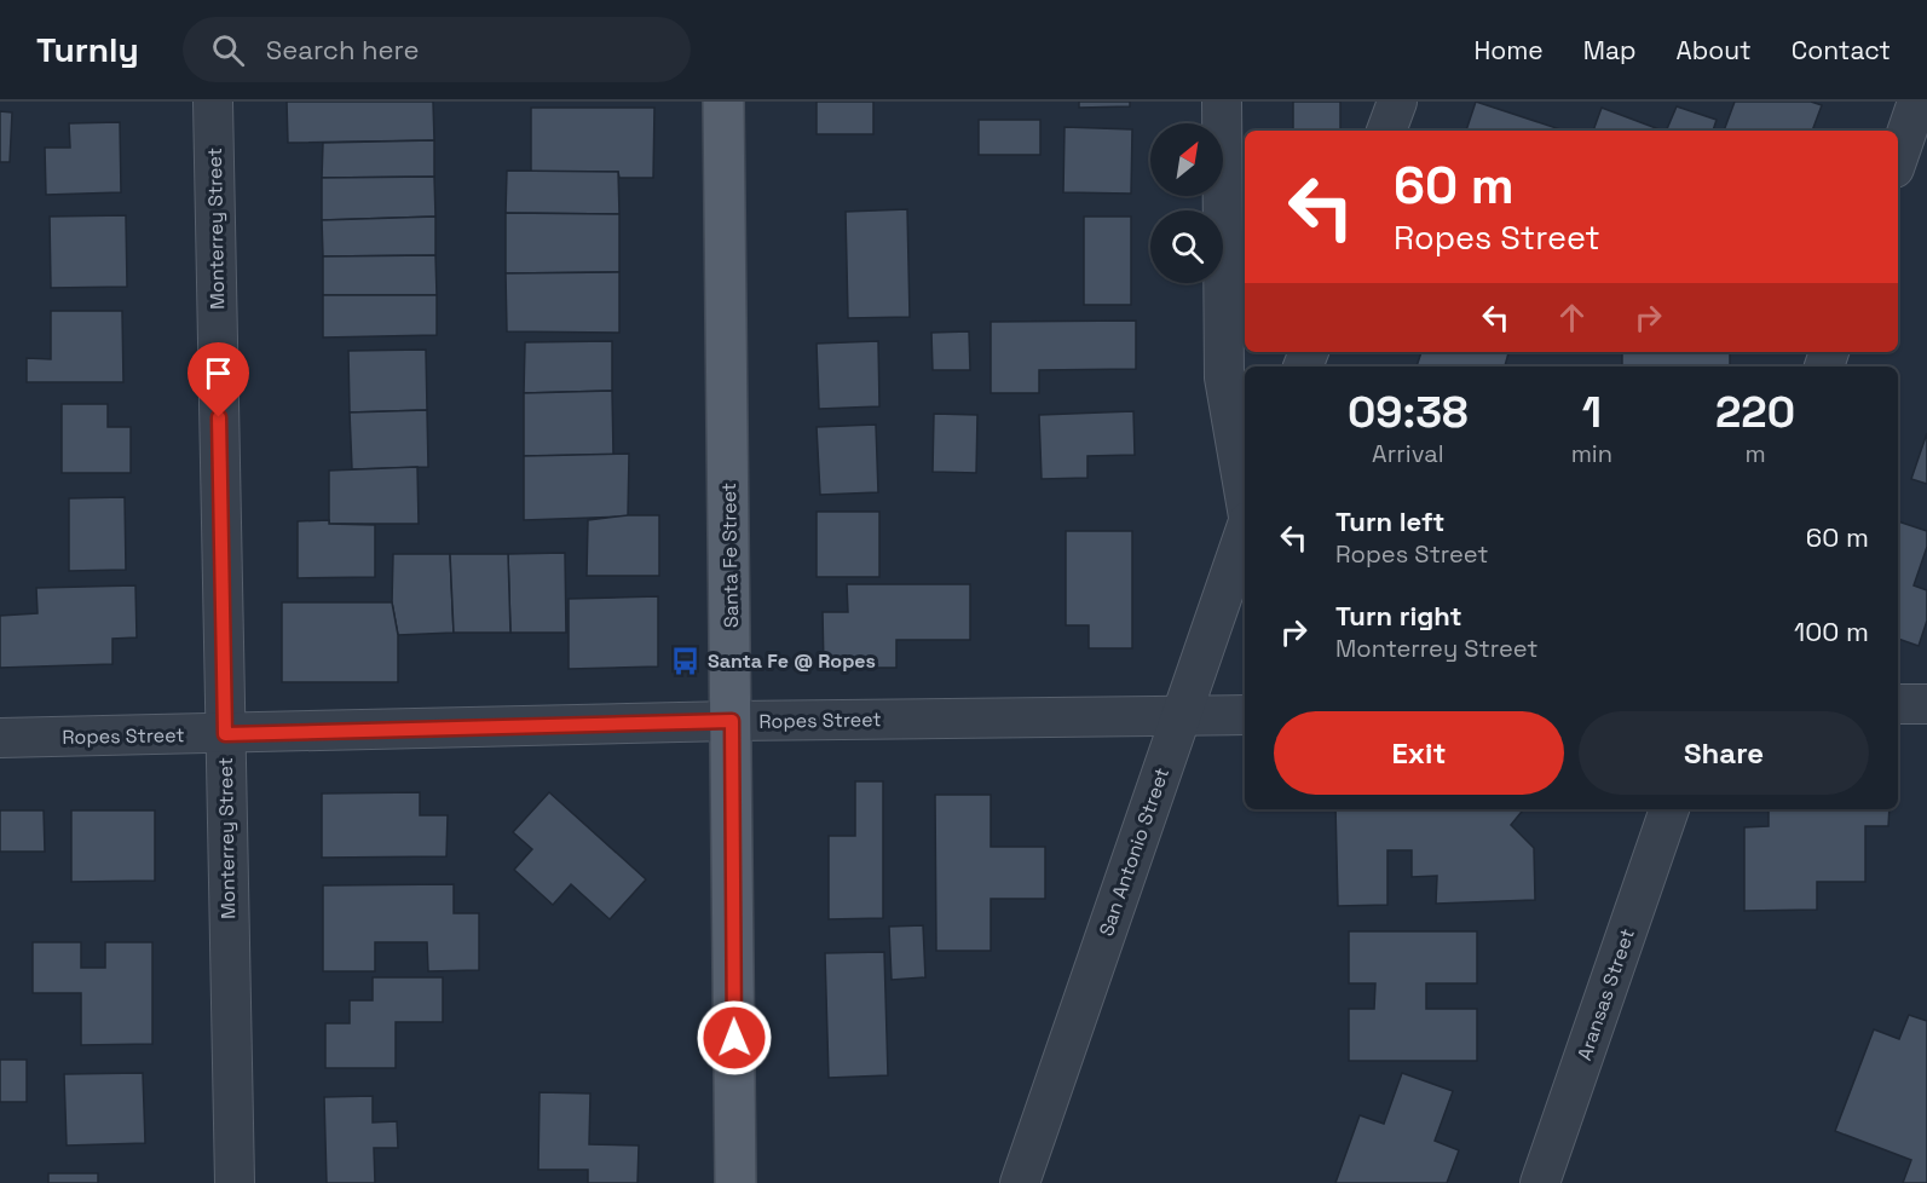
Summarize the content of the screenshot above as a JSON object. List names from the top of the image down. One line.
{"streets":{"main road":["Santa Fe Street"],"street":["Monterrey Street","Ropes Street","San Antonio Street","Aransas Street"]},"crossings":[["Monterrey Street","Ropes Street"],["Santa Fe Street","Ropes Street"],["Ropes Street","San Antonio Street"]],"places":{"bus stop":["Santa Fe @ Ropes"]},"north":"top right","page":{"header":"Turnly","search":"Search here","nav":["Home","Map","About","Contact"],"turn":["60 m","Ropes Street"],"eta":["09:38","Arrival","1","min","220","m"],"list":[{"name":"Turn left","note":"Ropes Street","value":"60 m"},{"name":"Turn right","note":"Monterrey Street","value":"100 m"}],"buttons":["Exit","Share"]}}
